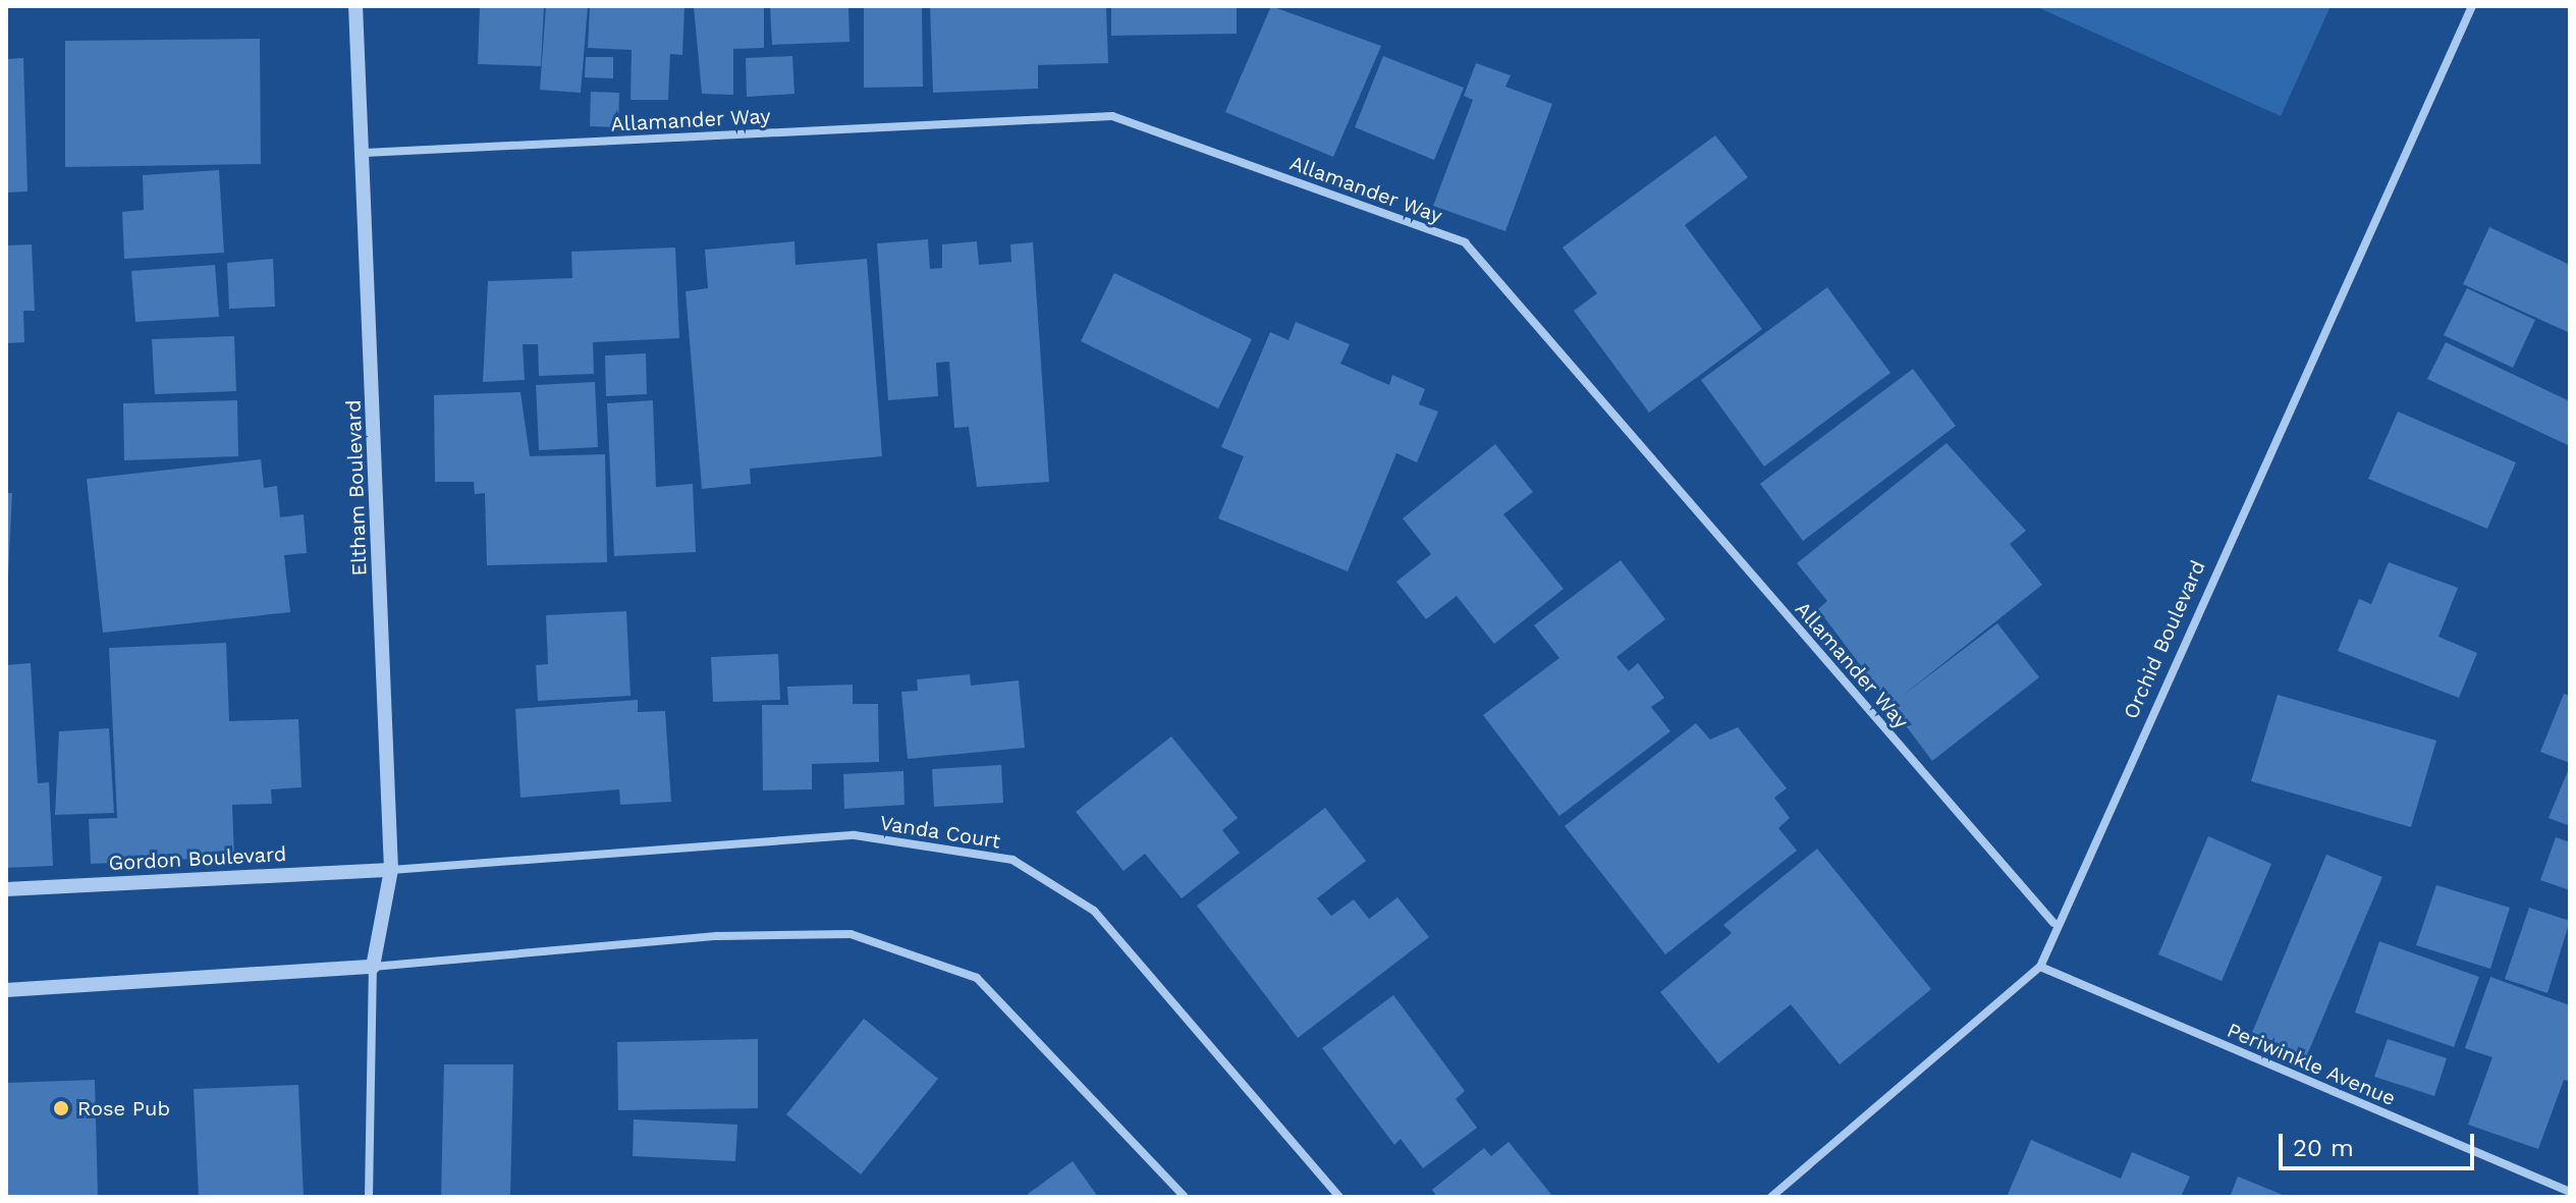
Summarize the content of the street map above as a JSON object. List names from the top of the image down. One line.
{"streets":{"street":["Allamander Way","Eltham Boulevard","Orchid Boulevard","Vanda Court","Gordon Boulevard","Periwinkle Avenue"]},"crossings":[["Allamander Way","Eltham Boulevard"],["Allamander Way","Orchid Boulevard"],["Eltham Boulevard","Vanda Court"],["Eltham Boulevard","Gordon Boulevard"],["Orchid Boulevard","Periwinkle Avenue"],["Vanda Court","Gordon Boulevard"]],"places":["Rose Pub"],"scale_bar":"20 m"}
